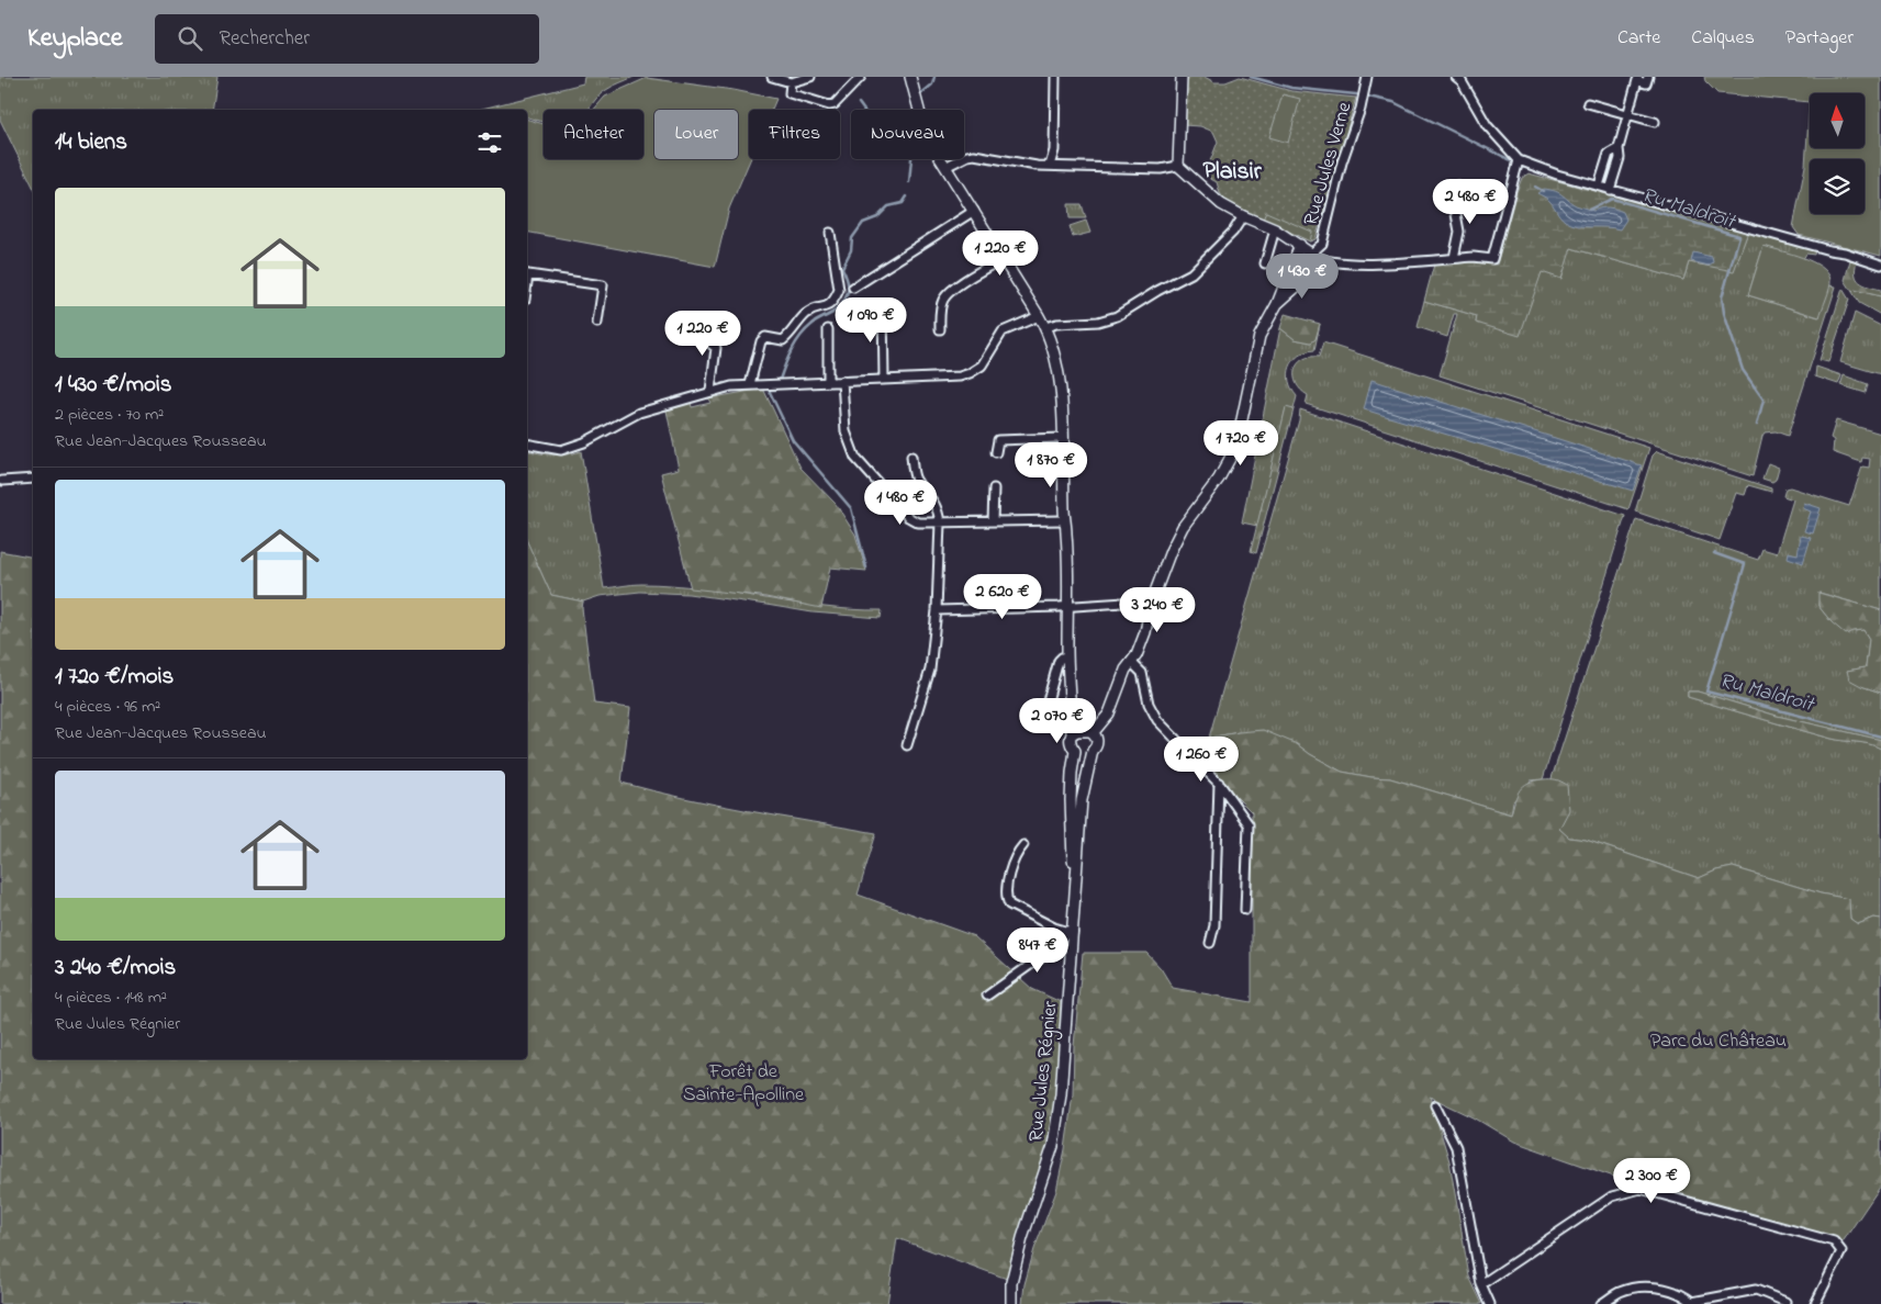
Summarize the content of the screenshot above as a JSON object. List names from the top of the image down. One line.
{"streets":{"street":["Rue Jules Verne","Rue Jules Régnier"]},"districts":["Plaisir"],"water":["Ru Maldroit"],"parks":["Parc du Château","Forêt de Sainte-Apolline"],"north":"top","page":{"header":"Keyplace","search":"Rechercher","nav":["Carte","Calques","Partager"],"chip":["Acheter","Louer","Filtres","Nouveau"],"heading":"14 biens","list":[{"name":"1 430 €/mois","note":"2 pièces · 70 m² · Rue Jean-Jacques Rousseau"},{"name":"1 720 €/mois","note":"4 pièces · 96 m² · Rue Jean-Jacques Rousseau"},{"name":"3 240 €/mois","note":"4 pièces · 148 m² · Rue Jules Régnier"}],"price":["2 480 €","1 220 €","1 430 €","1 090 €","1 220 €","1 720 €","1 870 €","1 480 €","2 620 €","3 240 €","2 070 €","1 260 €","847 €","2 300 €"]}}
